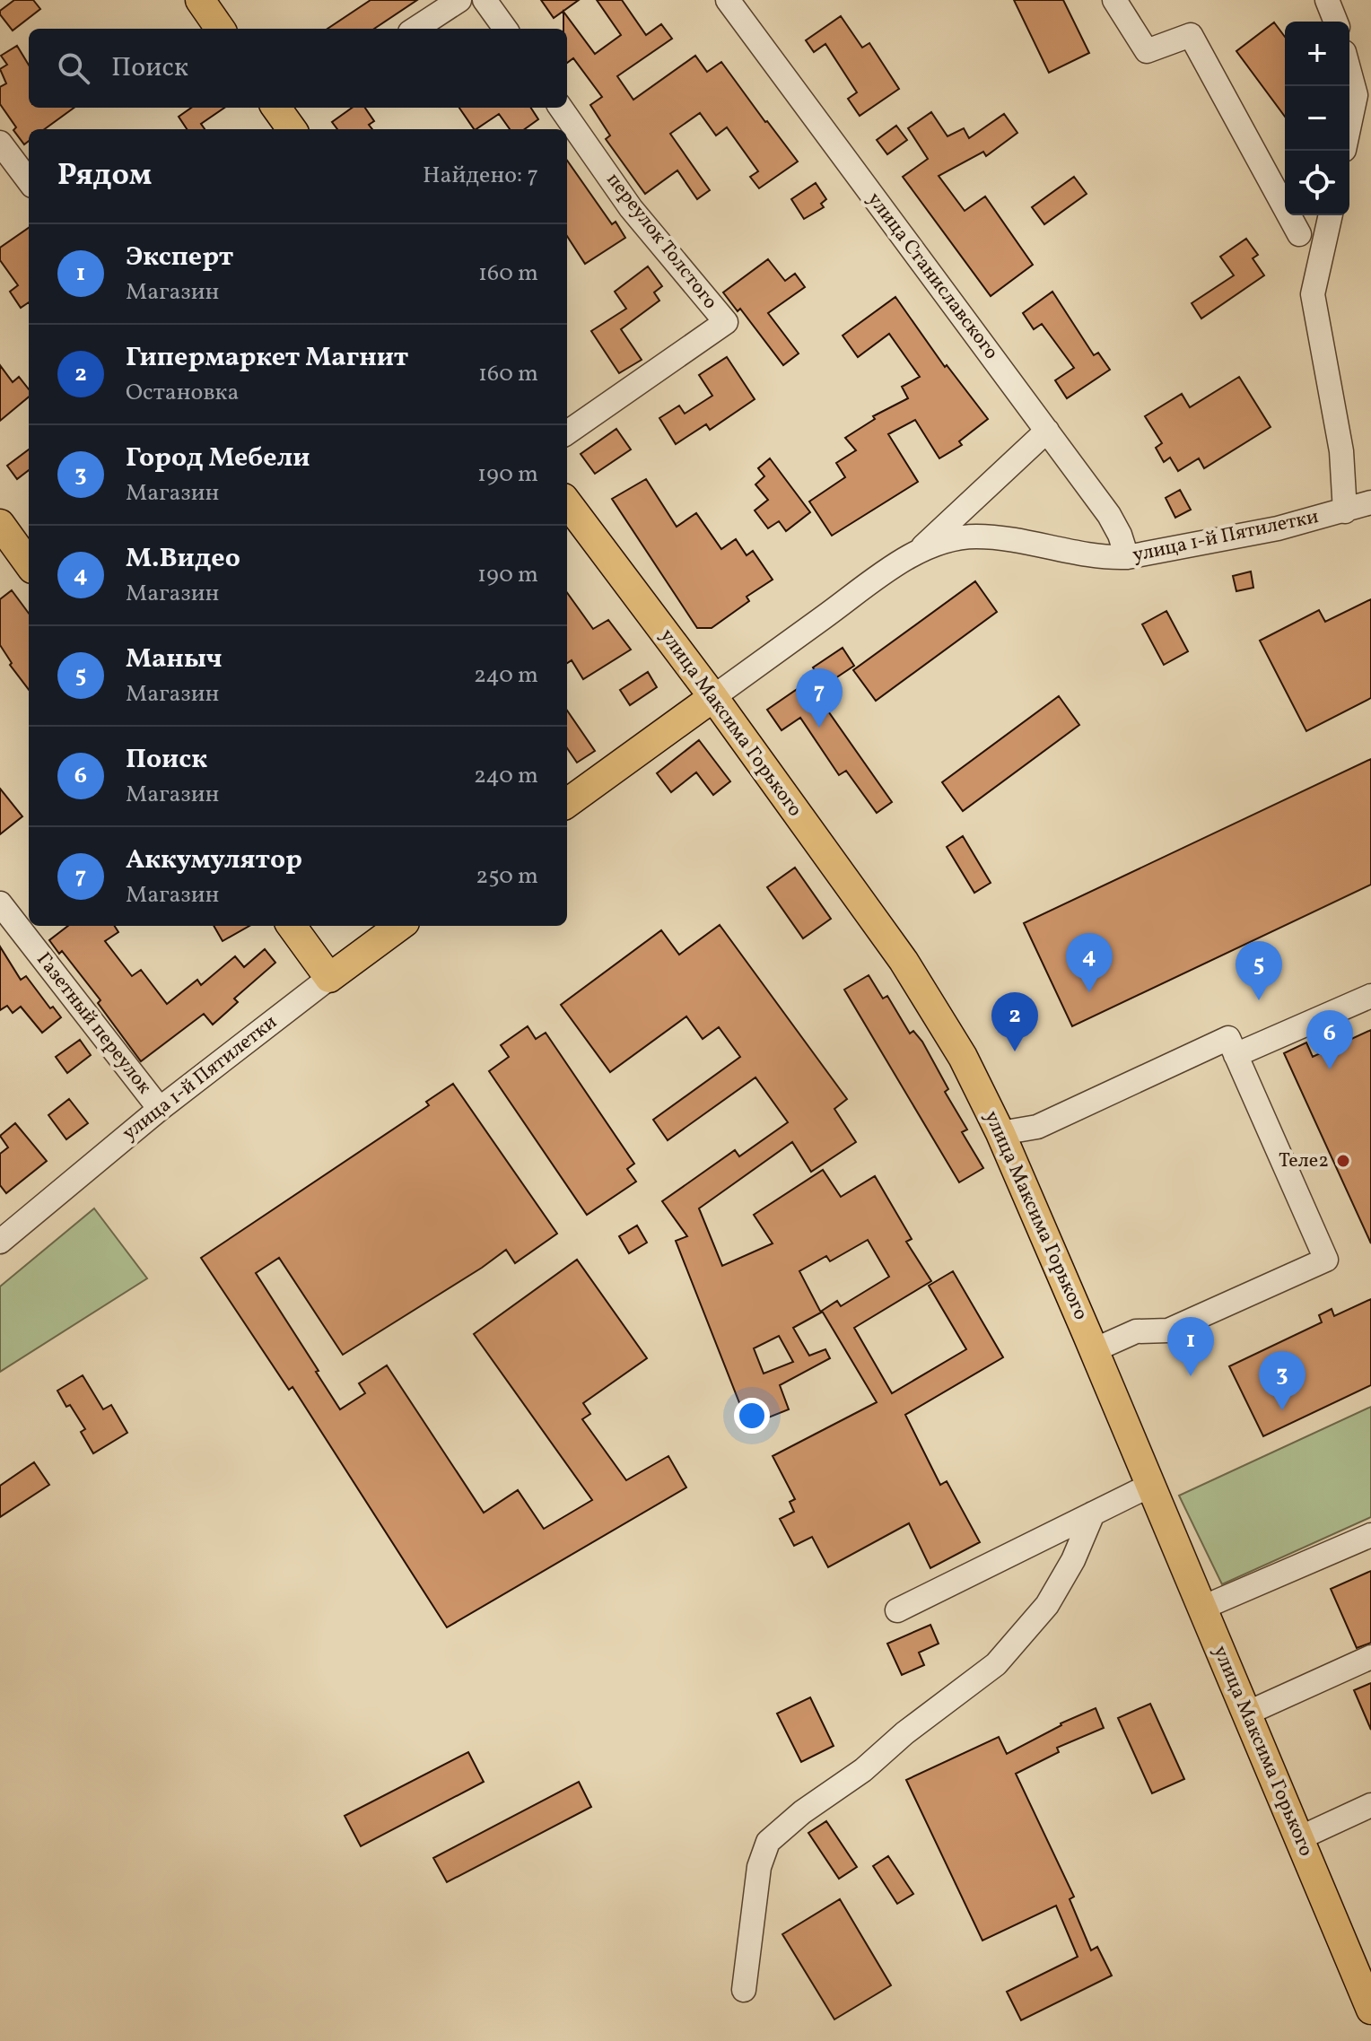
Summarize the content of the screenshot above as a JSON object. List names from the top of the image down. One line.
{"streets":{"main road":["улица 1-й Пятилетки","улица Максима Горького"],"street":["переулок Толстого","улица Станиславского","Газетный переулок"]},"crossings":[["улица Станиславского","улица 1-й Пятилетки"],["улица 1-й Пятилетки","улица Максима Горького"],["улица 1-й Пятилетки","Газетный переулок"]],"places":["Теле2"],"page":{"map_buttons":["+","−"],"search":"Поиск","heading":["Рядом","Найдено: 7"],"list":[{"mark":"1","name":"Эксперт","note":"Магазин","value":"160 m"},{"mark":"2","name":"Гипермаркет Магнит","note":"Остановка","value":"160 m"},{"mark":"3","name":"Город Мебели","note":"Магазин","value":"190 m"},{"mark":"4","name":"М.Видео","note":"Магазин","value":"190 m"},{"mark":"5","name":"Маныч","note":"Магазин","value":"240 m"},{"mark":"6","name":"Поиск","note":"Магазин","value":"240 m"},{"mark":"7","name":"Аккумулятор","note":"Магазин","value":"250 m"}],"pins":["7","4","5","2","6","1","3"]}}
